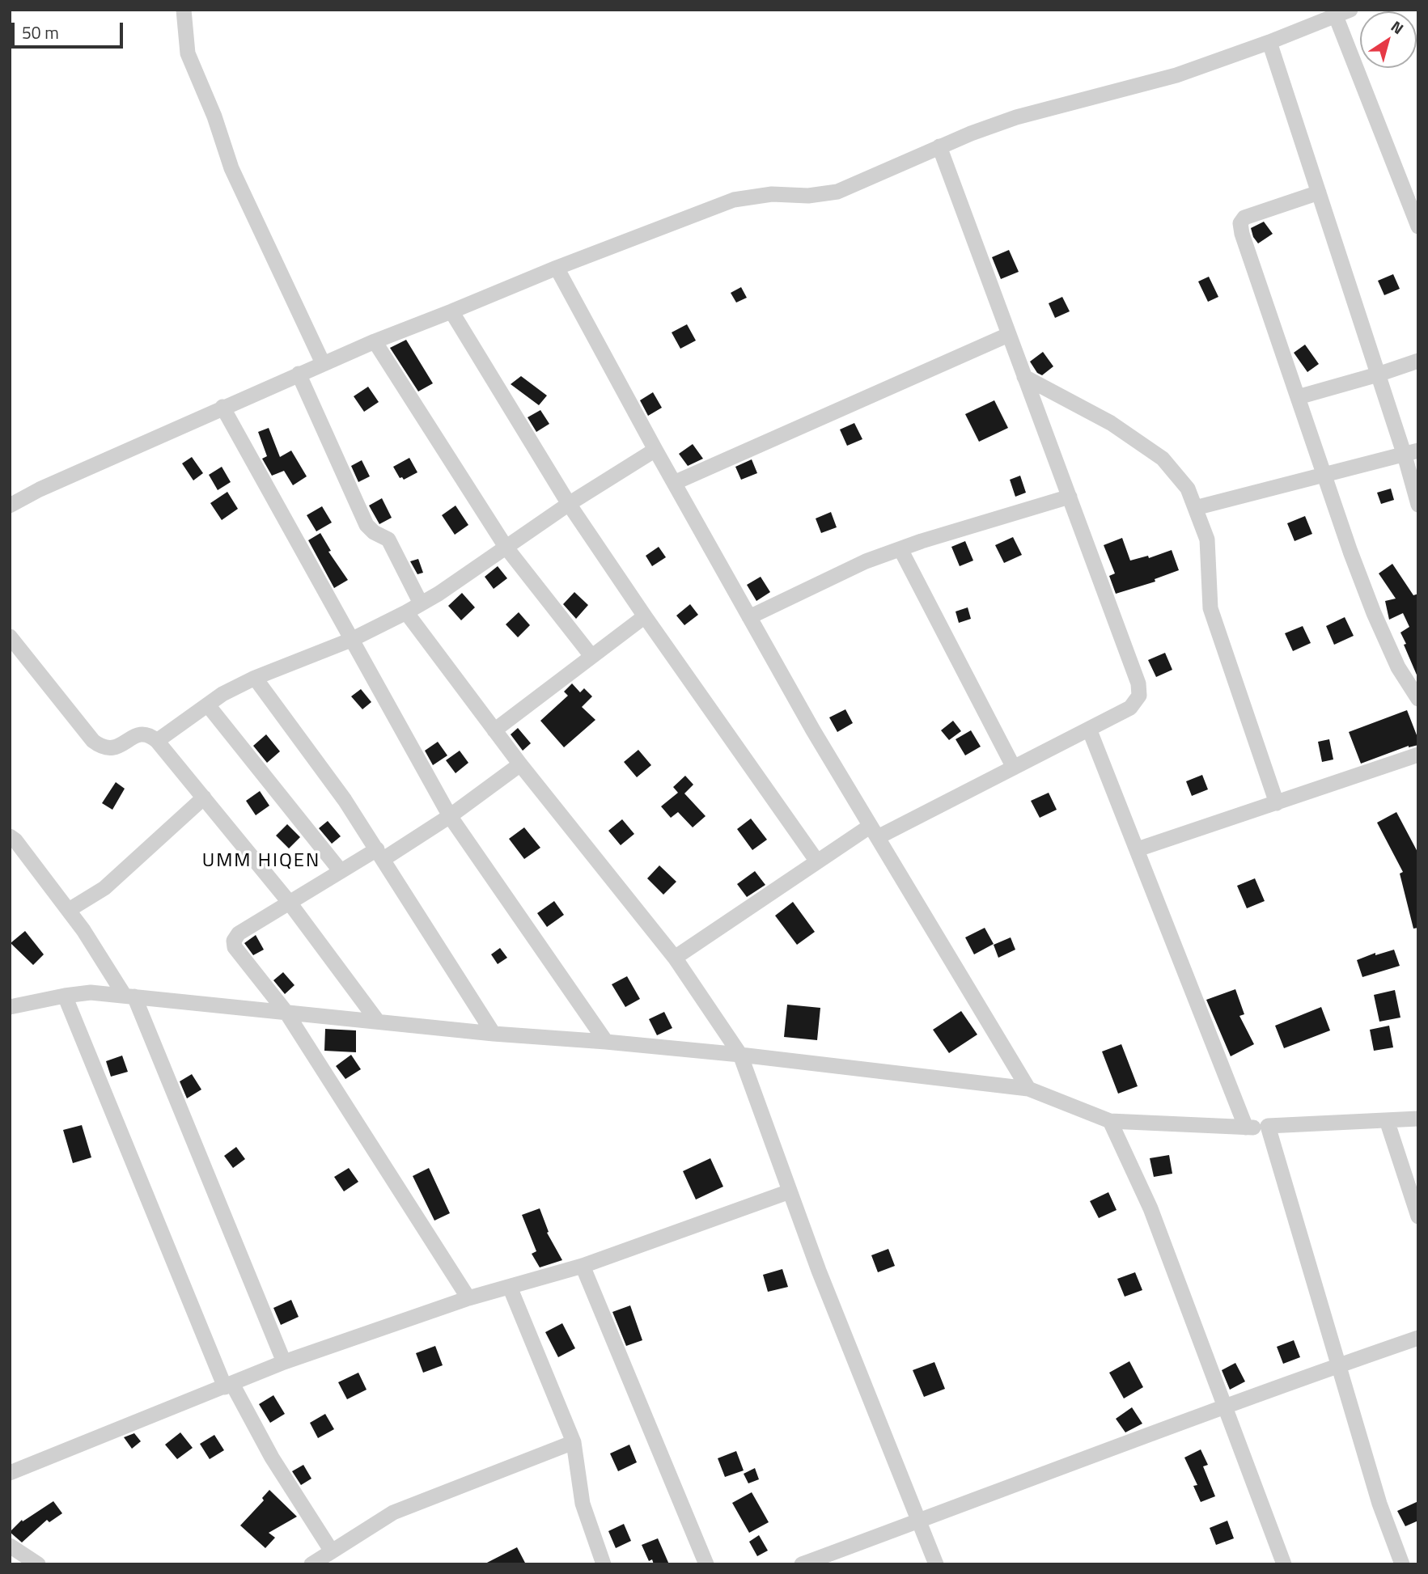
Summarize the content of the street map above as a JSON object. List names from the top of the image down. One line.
{"districts":["UMM HIQEN"],"scale_bar":"50 m","north":"top right"}
